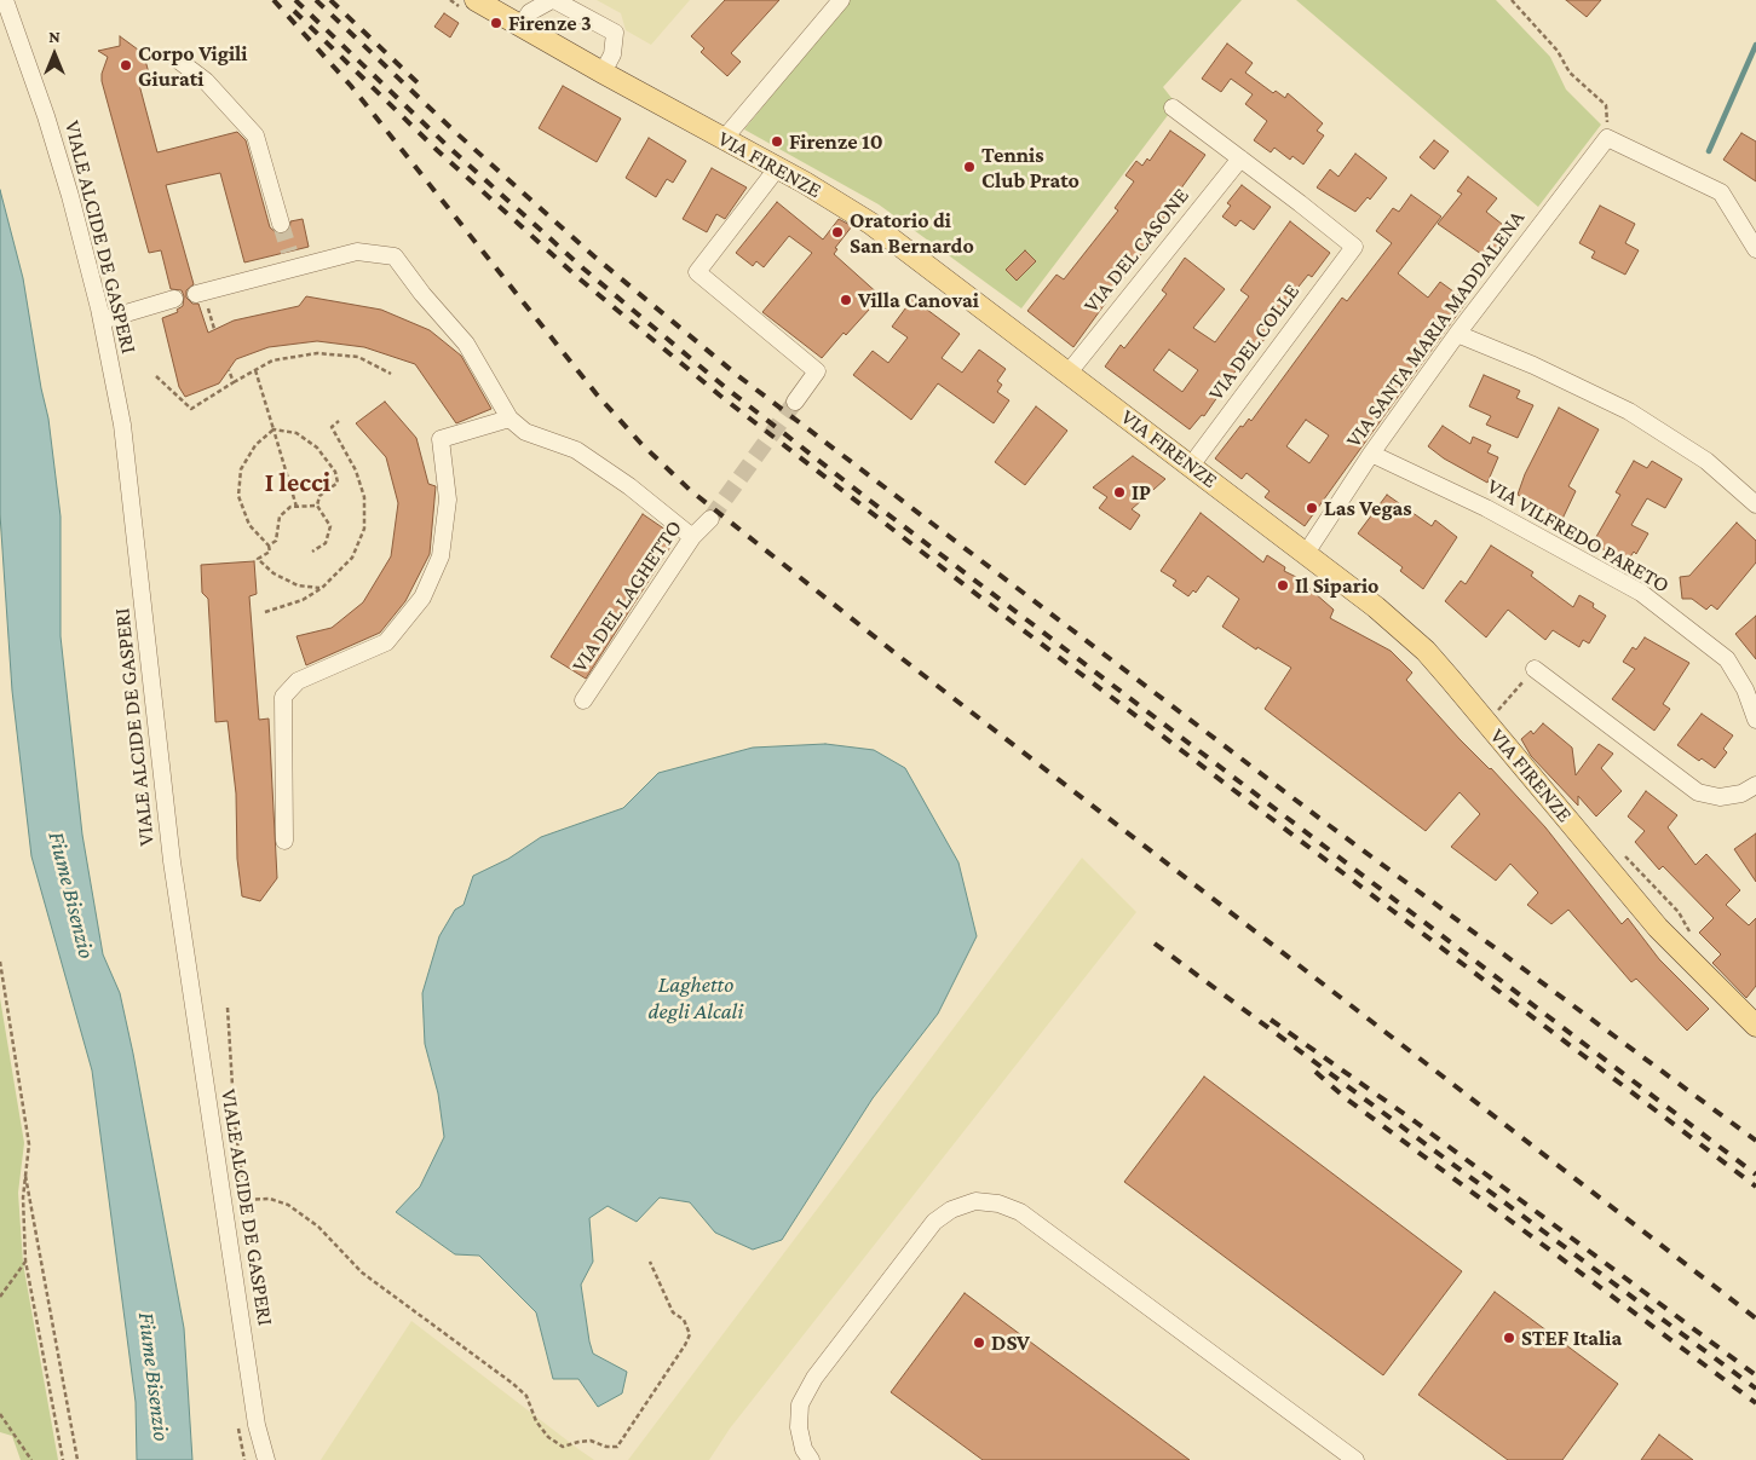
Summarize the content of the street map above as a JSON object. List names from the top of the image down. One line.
{"streets":{"main road":["VIA FIRENZE"],"street":["VIALE ALCIDE DE GASPERI","VIA DEL CASONE","VIA SANTA MARIA MADDALENA","VIA DEL COLLE","VIA VILFREDO PARETO","VIA DEL LAGHETTO"]},"crossings":[["VIA FIRENZE","VIA DEL CASONE"],["VIA FIRENZE","VIA SANTA MARIA MADDALENA"],["VIA FIRENZE","VIA DEL COLLE"],["VIA DEL CASONE","VIA DEL COLLE"],["VIA SANTA MARIA MADDALENA","VIA VILFREDO PARETO"]],"districts":["I lecci"],"water":["Fiume Bisenzio","Laghetto degli Alcali"],"places":["Firenze 3","Corpo Vigili Giurati","Firenze 10","Tennis Club Prato","Oratorio di San Bernardo","Villa Canovai","IP","Las Vegas","Il Sipario","STEF Italia","DSV"],"north":"top"}
